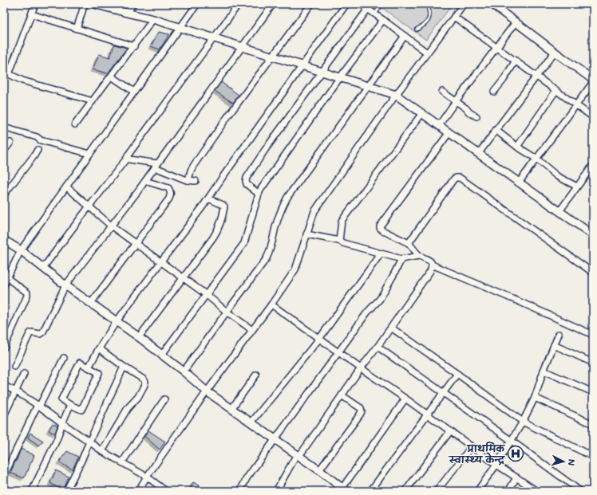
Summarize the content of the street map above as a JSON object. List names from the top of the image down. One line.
{"places":{"hospital":["प्राथमिक स्वास्थ्य केन्द्र"]},"north":"right"}
